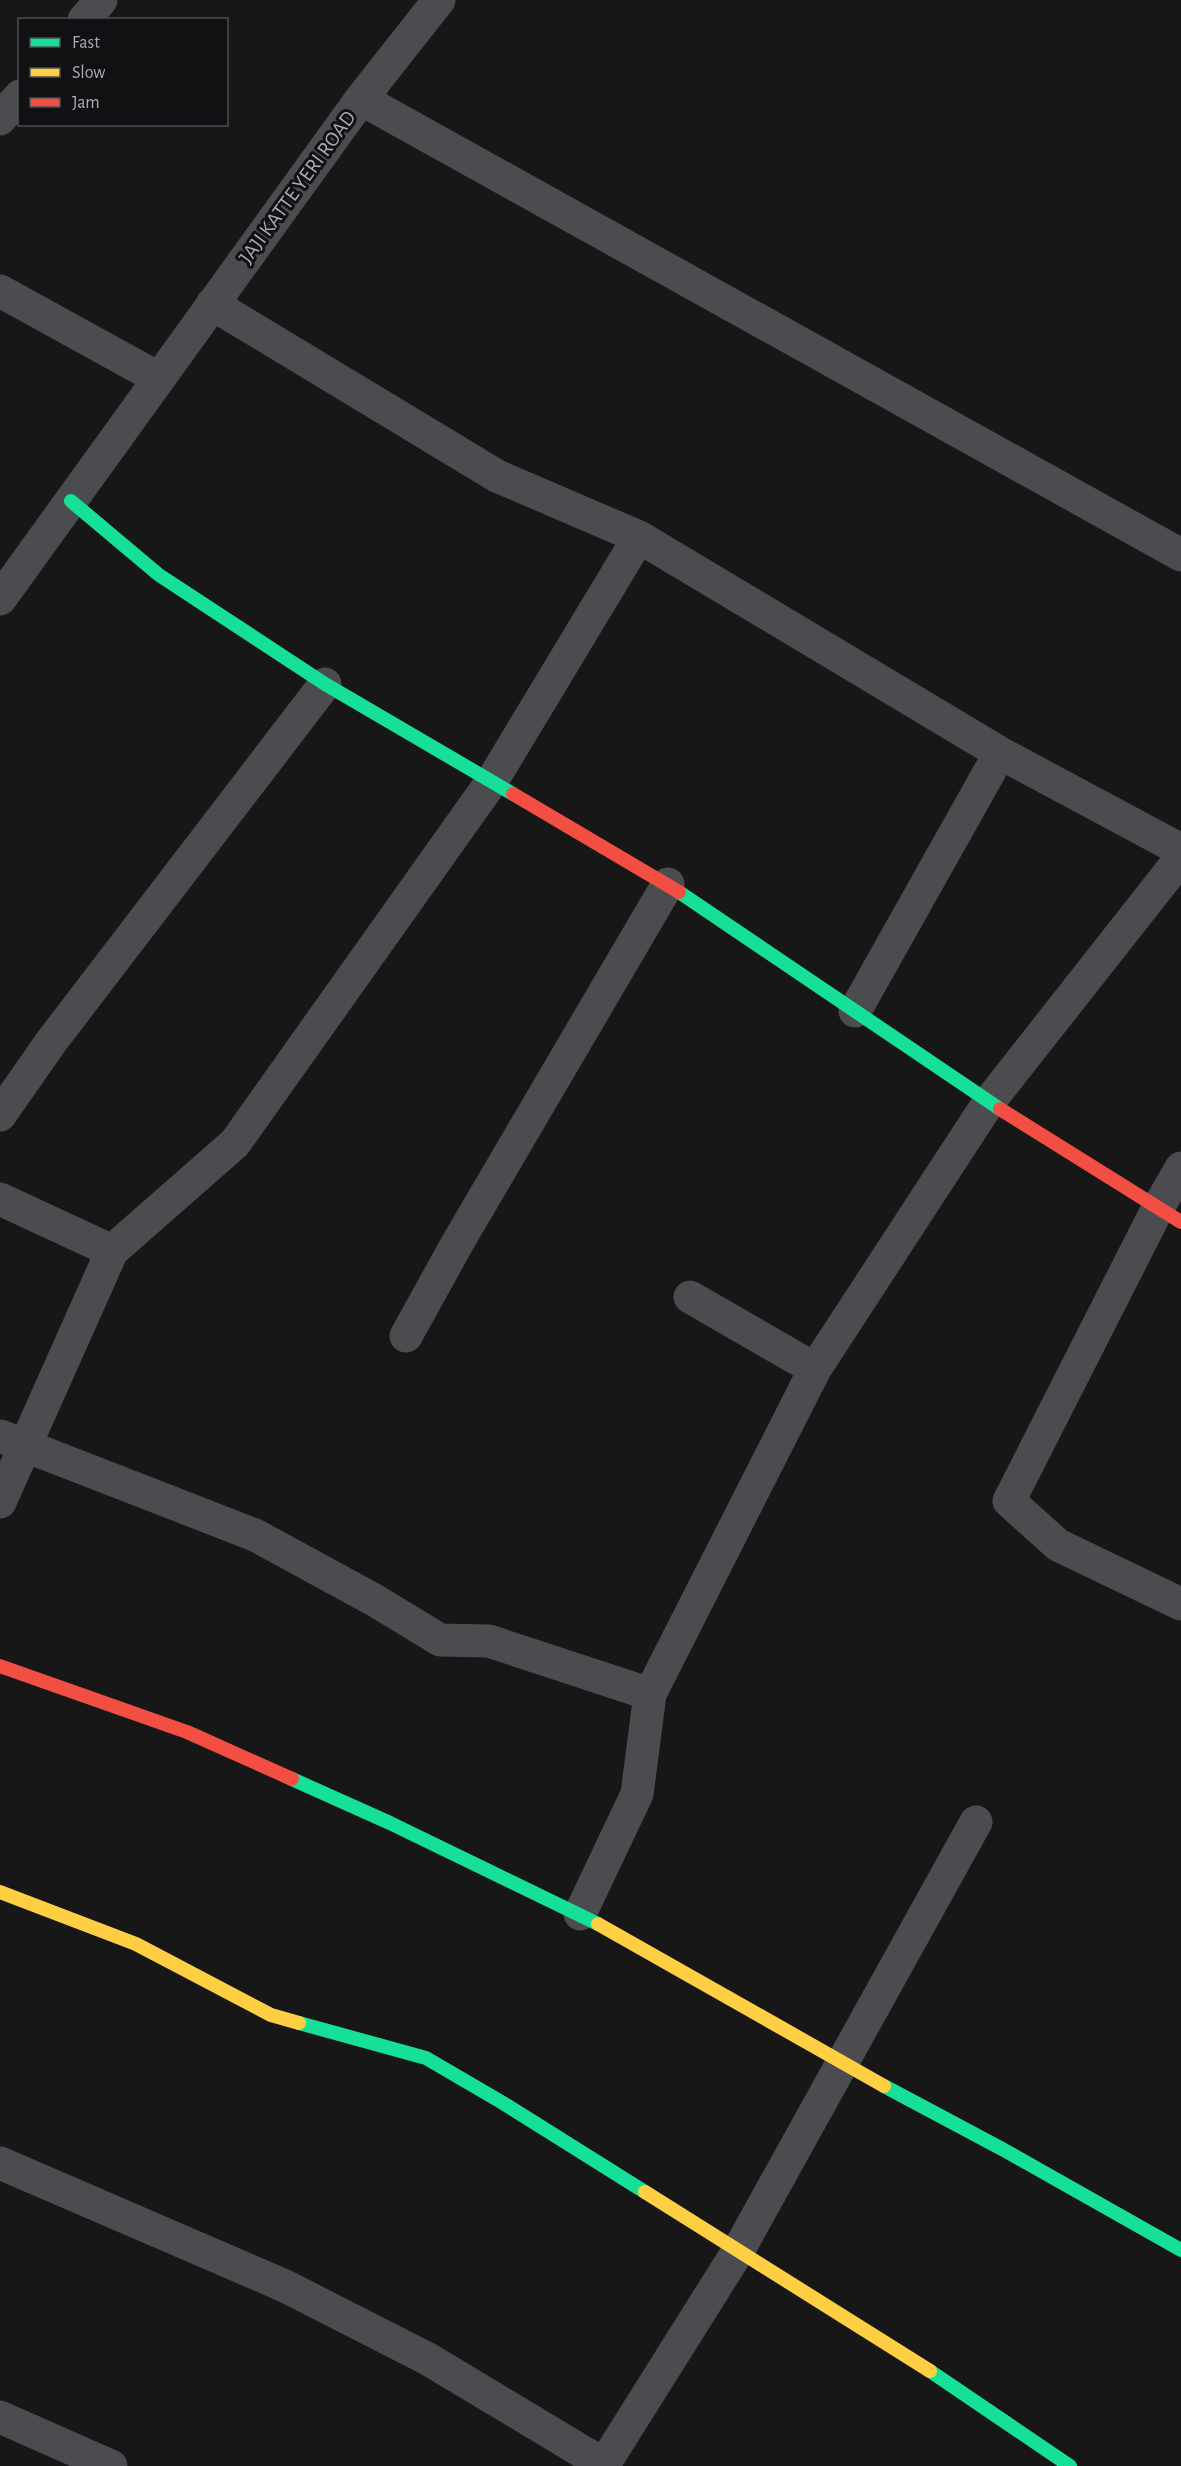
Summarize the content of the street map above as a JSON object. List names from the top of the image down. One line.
{"streets":{"street":["JAJI KATTE YERI ROAD"]},"legend":["Fast","Slow","Jam"]}
